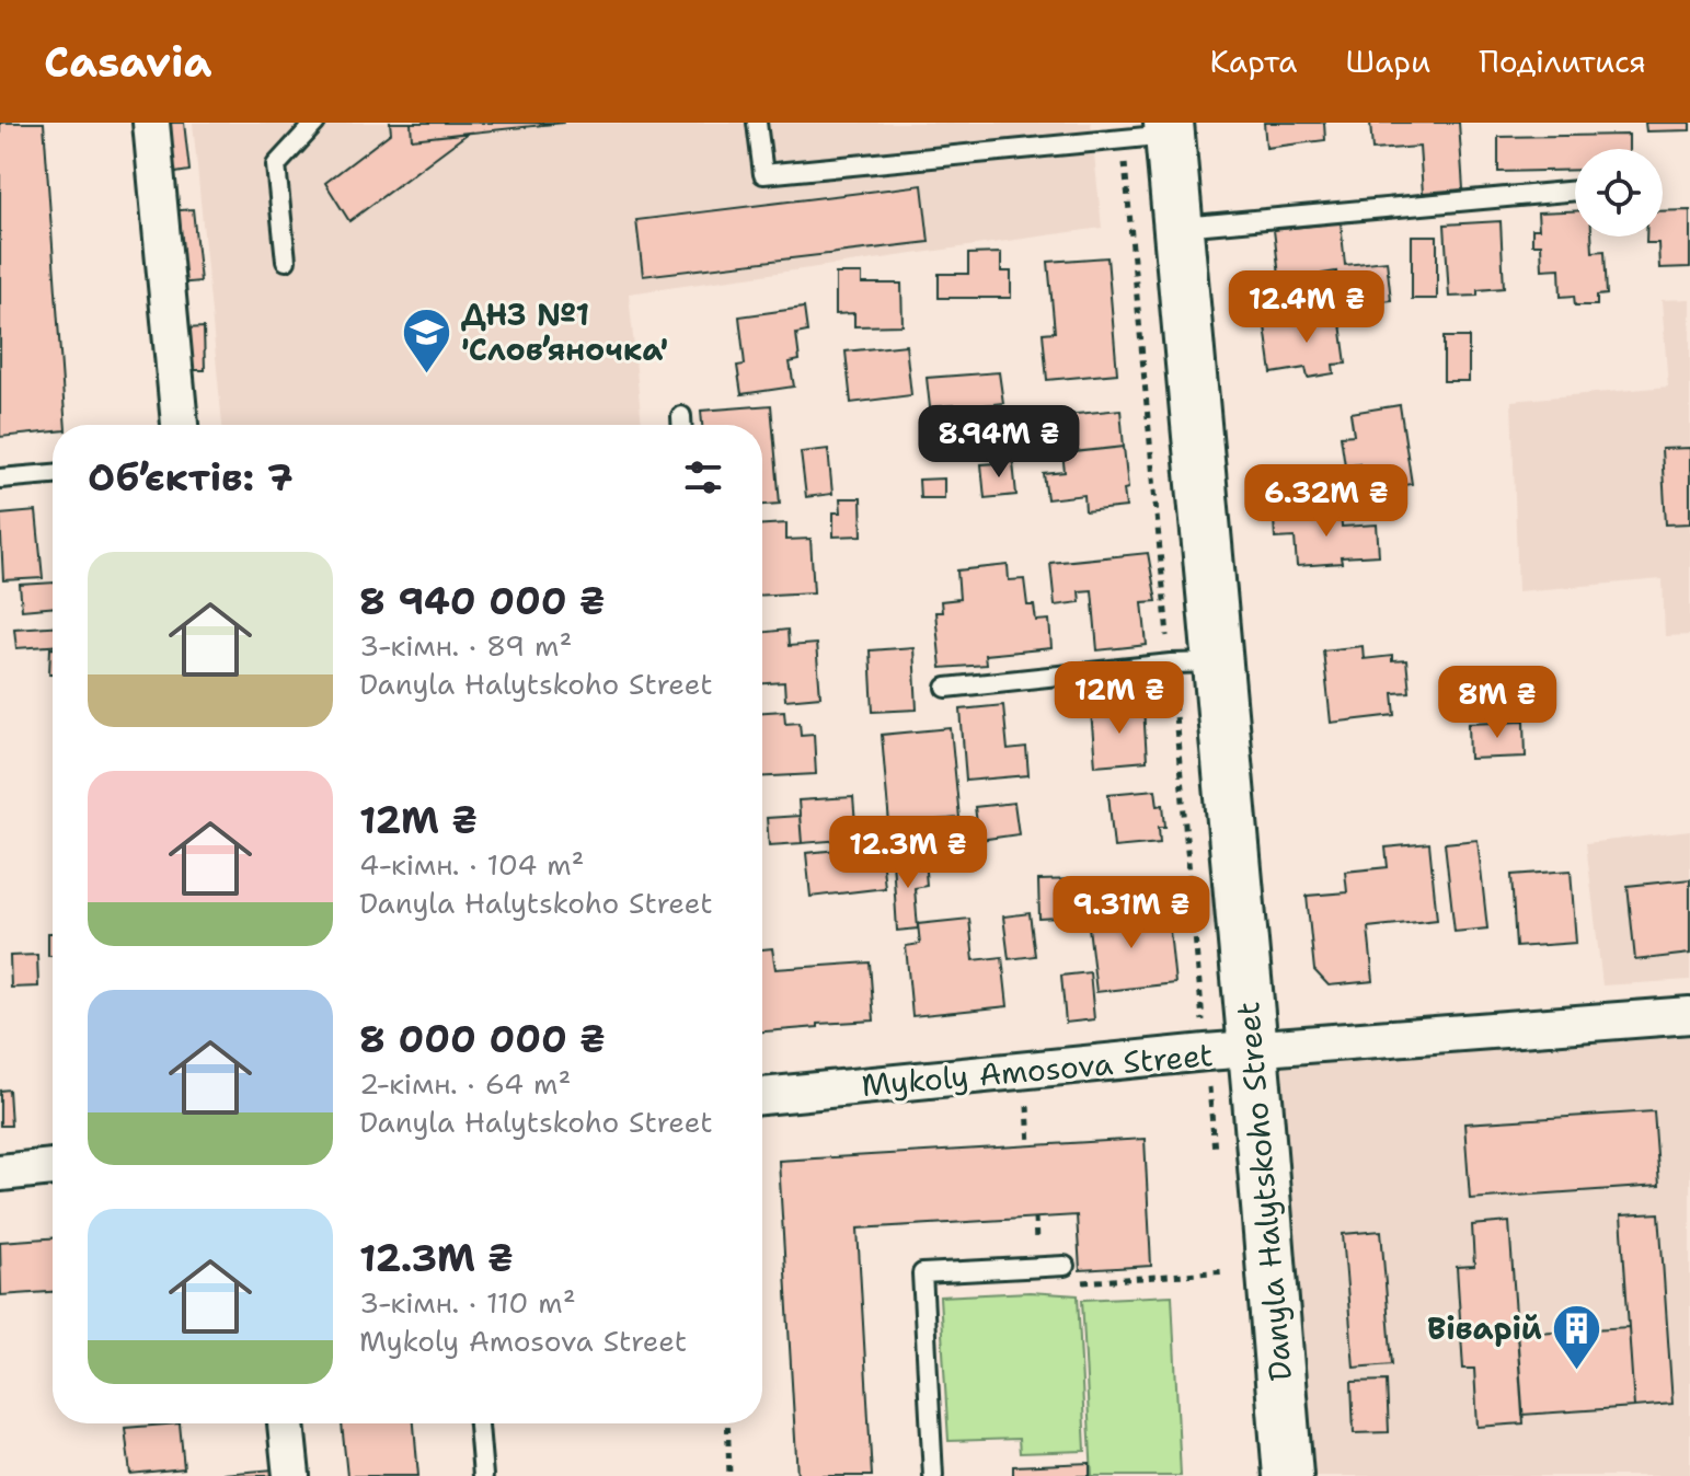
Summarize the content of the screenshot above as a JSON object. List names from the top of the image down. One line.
{"streets":{"main road":["Danyla Halytskoho Street"],"street":["Mykoly Amosova Street"]},"crossings":[["Mykoly Amosova Street","Danyla Halytskoho Street"]],"places":{"school or university":["ДНЗ №1 'Слов’яночка'"],"building":["Віварій"]},"page":{"header":"Casavia","nav":["Карта","Шари","Поділитися"],"price":["12.4M ₴","8.94M ₴","6.32M ₴","12M ₴","8M ₴","12.3M ₴","9.31M ₴"],"heading":"Об’єктів: 7","list":[{"name":"8 940 000 ₴","note":"3-кімн. · 89 m² · Danyla Halytskoho Street"},{"name":"12M ₴","note":"4-кімн. · 104 m² · Danyla Halytskoho Street"},{"name":"8 000 000 ₴","note":"2-кімн. · 64 m² · Danyla Halytskoho Street"},{"name":"12.3M ₴","note":"3-кімн. · 110 m² · Mykoly Amosova Street"}]}}
